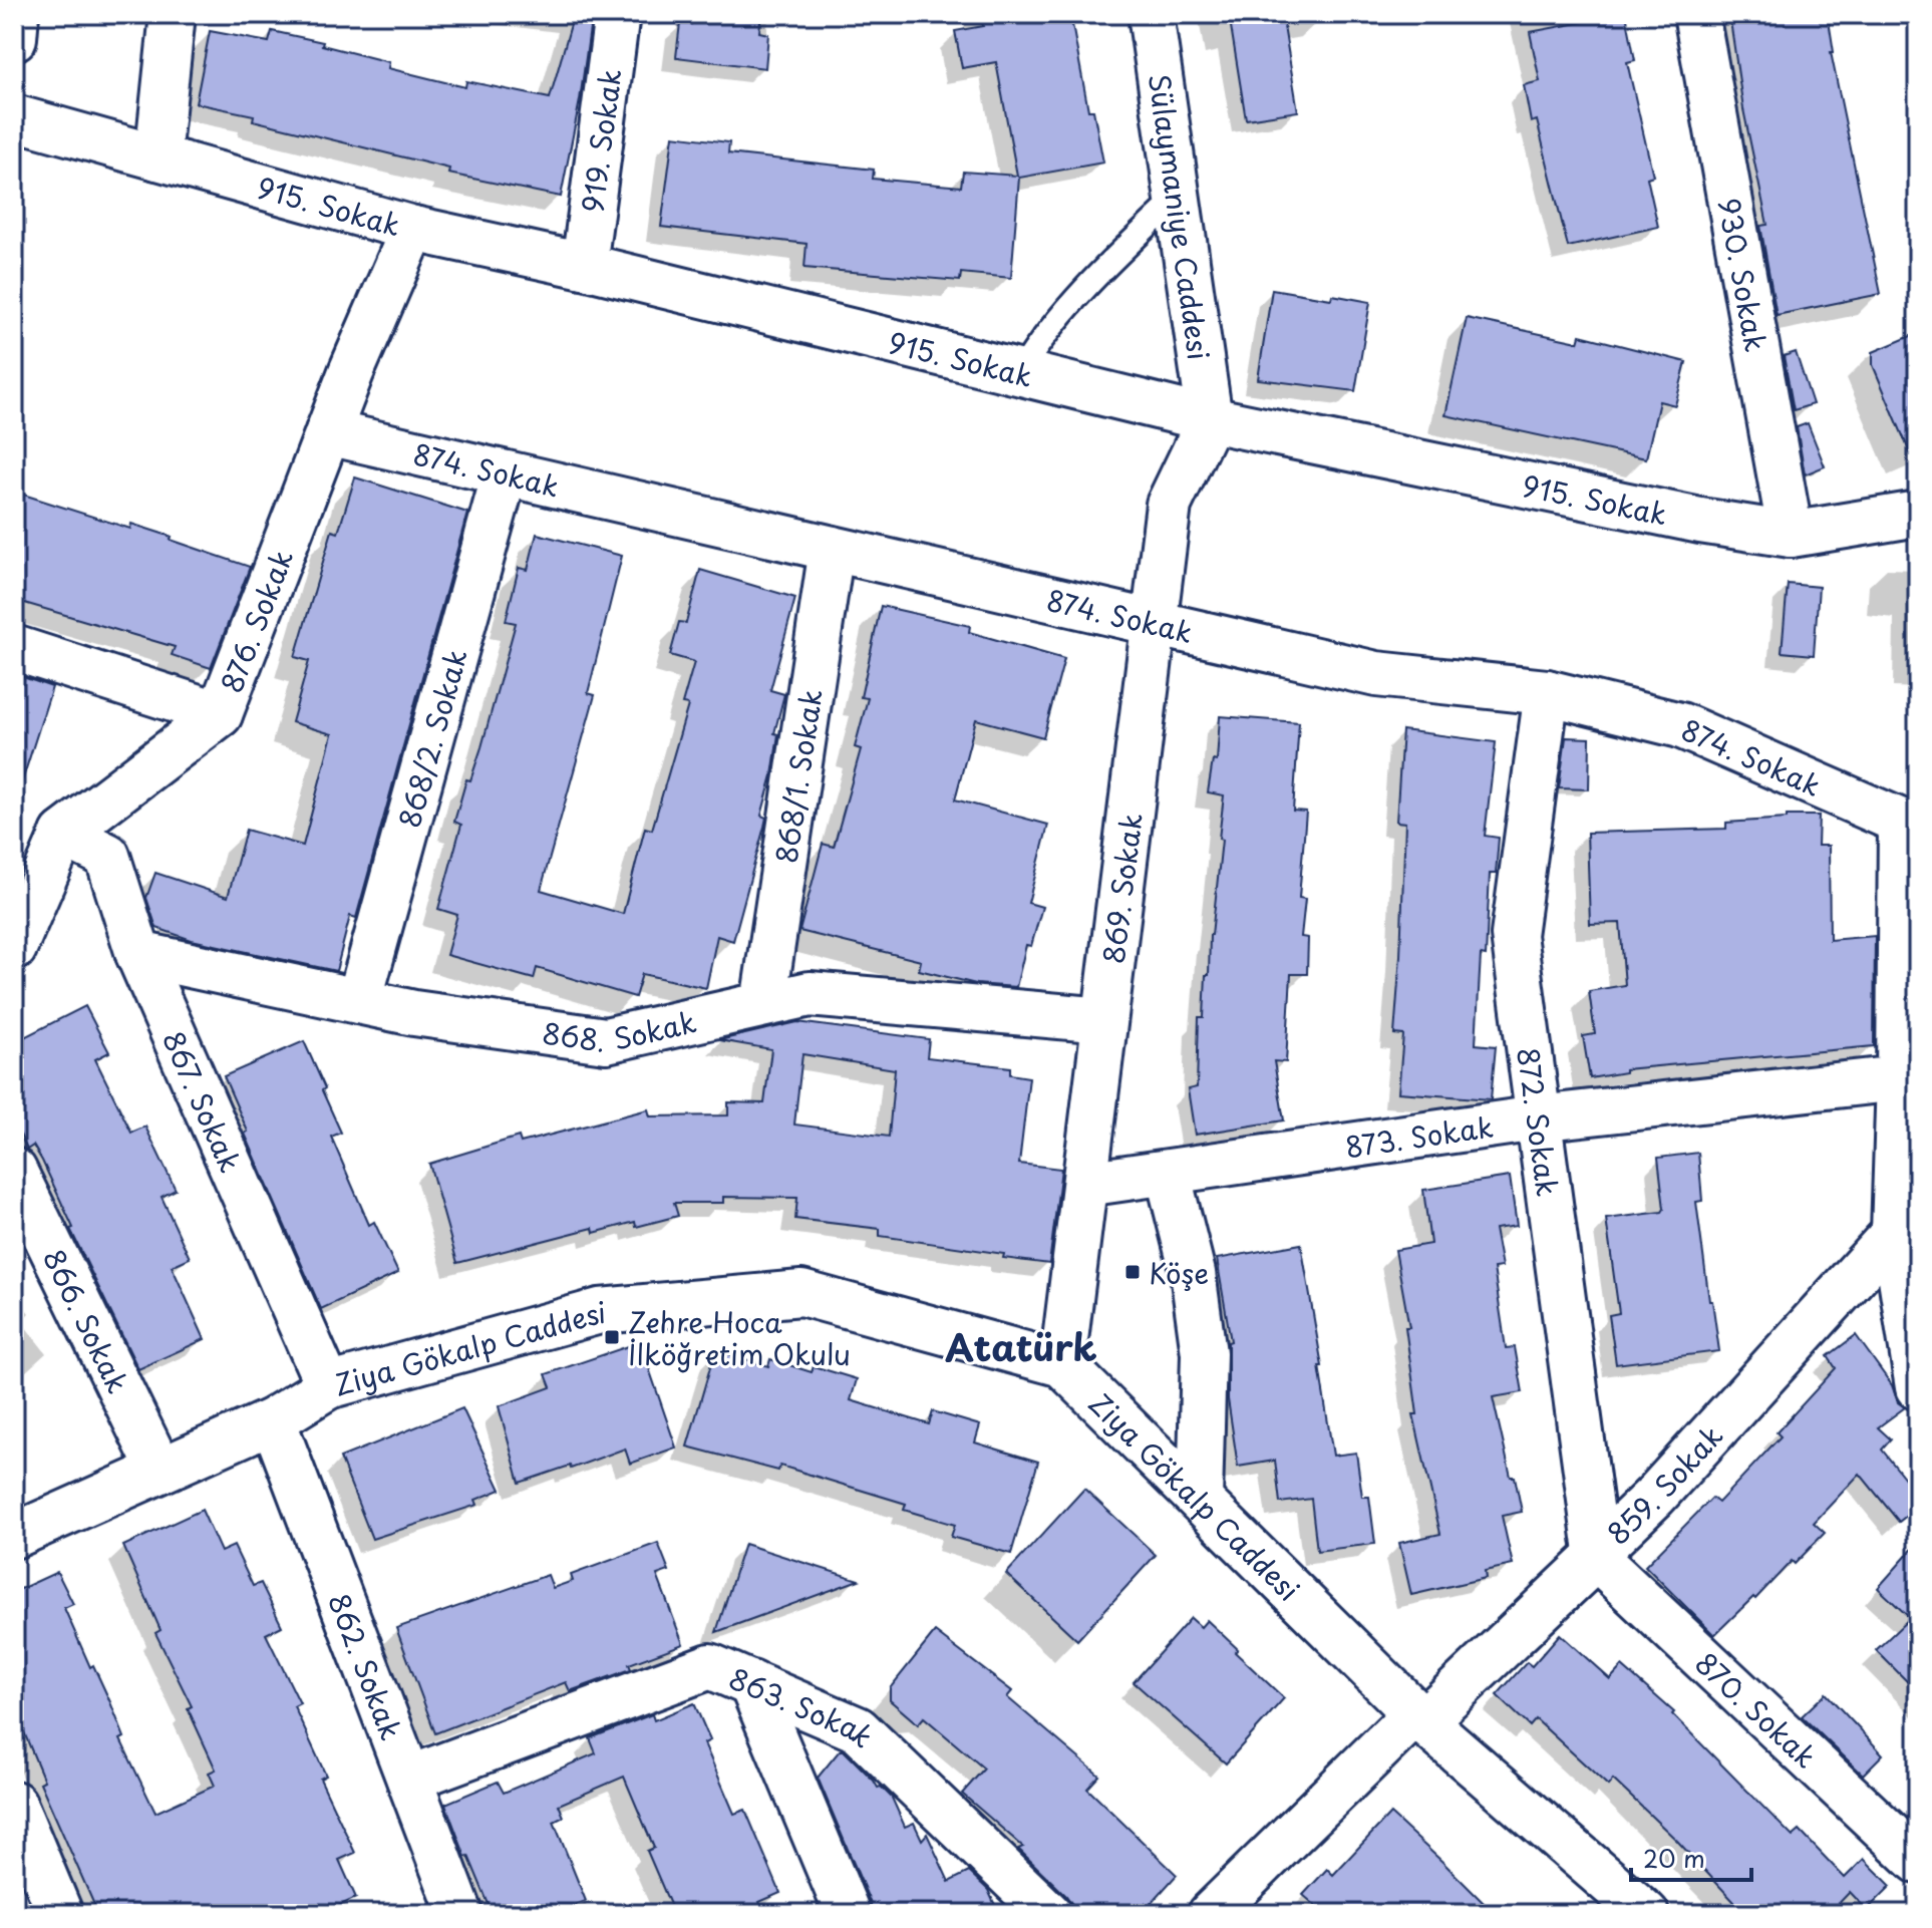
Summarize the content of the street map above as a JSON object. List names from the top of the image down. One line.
{"streets":{"street":["919. Sokak","915. Sokak","Sülaymaniye Caddesi","930. Sokak","874. Sokak","876. Sokak","868/2. Sokak","868/1. Sokak","869. Sokak","868. Sokak","867. Sokak","872. Sokak","873. Sokak","866. Sokak","Ziya Gökalp Caddesi","859. Sokak","862. Sokak","870. Sokak","863. Sokak"]},"crossings":[["919. Sokak","915. Sokak"],["915. Sokak","Sülaymaniye Caddesi"],["915. Sokak","930. Sokak"],["915. Sokak","876. Sokak"],["915. Sokak","869. Sokak"],["Sülaymaniye Caddesi","869. Sokak"],["874. Sokak","876. Sokak"],["874. Sokak","868/2. Sokak"],["874. Sokak","868/1. Sokak"],["874. Sokak","869. Sokak"],["874. Sokak","872. Sokak"],["874. Sokak","873. Sokak"],["876. Sokak","867. Sokak"],["868/2. Sokak","868. Sokak"],["868/1. Sokak","868. Sokak"],["869. Sokak","868. Sokak"],["869. Sokak","873. Sokak"],["869. Sokak","Ziya Gökalp Caddesi"],["868. Sokak","867. Sokak"],["867. Sokak","Ziya Gökalp Caddesi"],["872. Sokak","873. Sokak"],["872. Sokak","859. Sokak"],["872. Sokak","870. Sokak"],["866. Sokak","Ziya Gökalp Caddesi"],["Ziya Gökalp Caddesi","859. Sokak"],["Ziya Gökalp Caddesi","862. Sokak"],["859. Sokak","870. Sokak"],["862. Sokak","863. Sokak"]],"districts":["Atatürk"],"places":{"transit":["Köşe","Zehre Hoca İlköğretim Okulu"]},"scale_bar":"20 m"}
